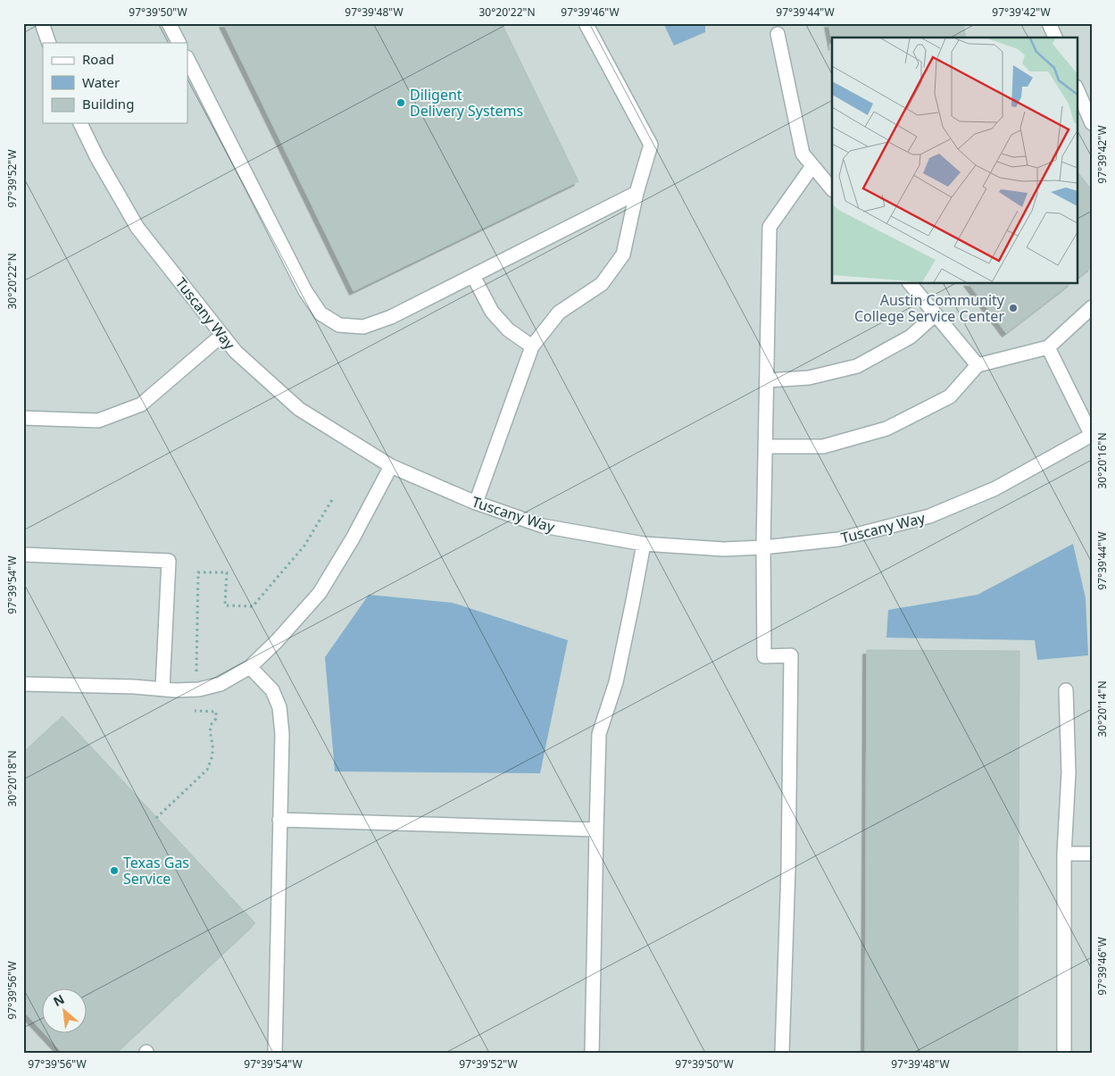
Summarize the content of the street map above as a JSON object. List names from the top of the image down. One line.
{"streets":{"street":["Tuscany Way"]},"places":["Diligent Delivery Systems","Austin Community College Service Center","Texas Gas Service"],"legend":["Road","Water","Building"],"north":"top left","coordinates":["97°39'50\"W","97°39'48\"W","30°20'22\"N","97°39'46\"W","97°39'44\"W","97°39'42\"W","97°39'52\"W","30°20'16\"N","97°39'54\"W","30°20'14\"N","30°20'18\"N","97°39'56\"W"]}
